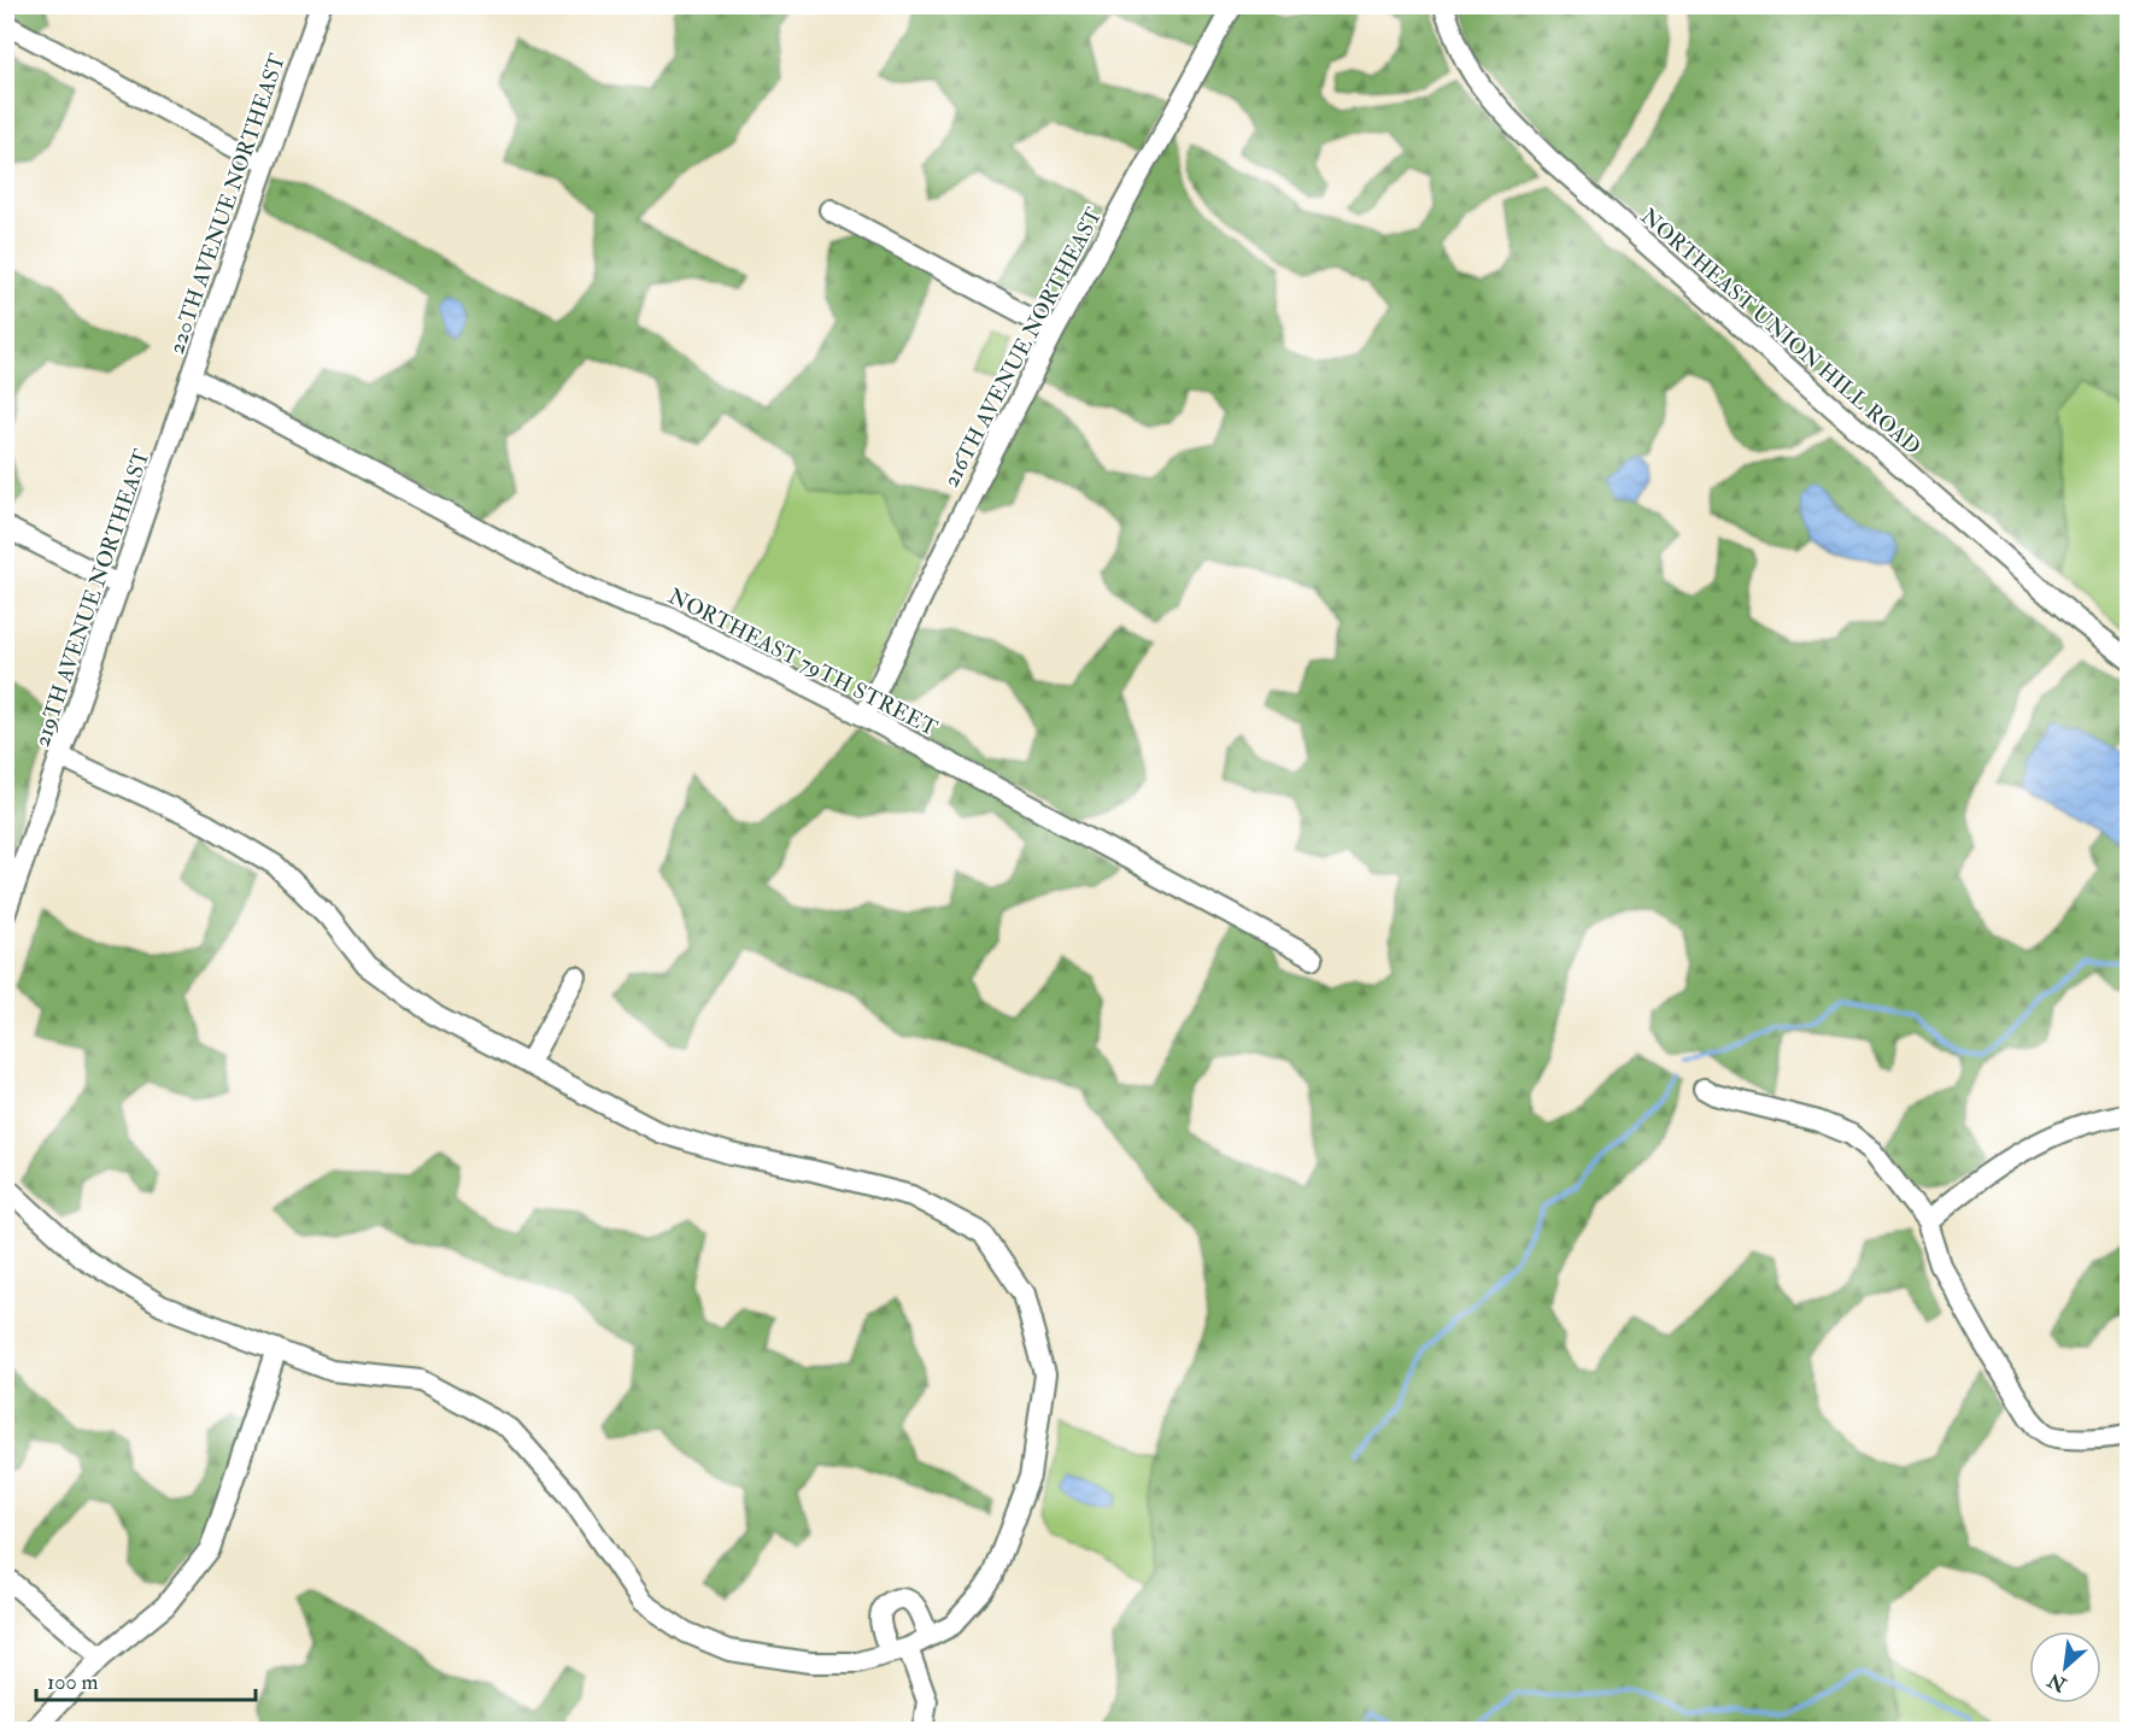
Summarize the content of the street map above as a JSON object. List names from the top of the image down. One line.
{"streets":{"street":["220TH AVENUE NORTHEAST","NORTHEAST UNION HILL ROAD","216TH AVENUE NORTHEAST","219TH AVENUE NORTHEAST","NORTHEAST 79TH STREET"]},"crossings":[["220TH AVENUE NORTHEAST","219TH AVENUE NORTHEAST"],["220TH AVENUE NORTHEAST","NORTHEAST 79TH STREET"],["216TH AVENUE NORTHEAST","NORTHEAST 79TH STREET"],["219TH AVENUE NORTHEAST","NORTHEAST 79TH STREET"]],"scale_bar":"100 m","north":"bottom left"}
